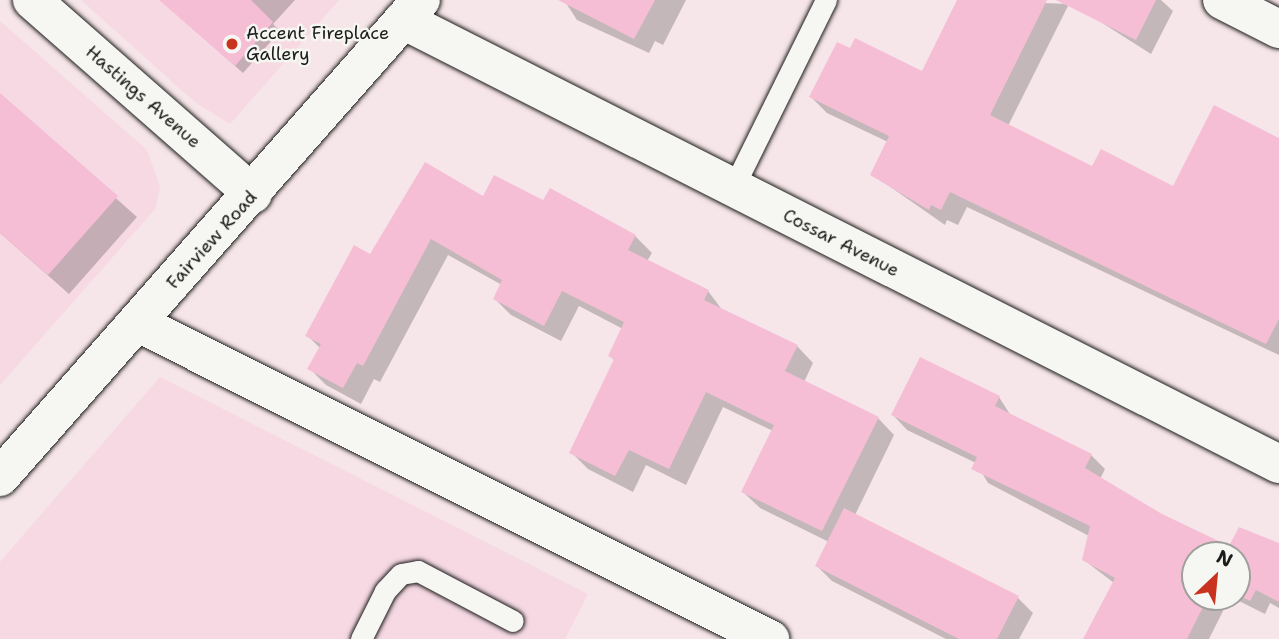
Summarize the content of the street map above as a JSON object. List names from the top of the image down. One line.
{"streets":{"street":["Hastings Avenue","Fairview Road","Cossar Avenue"]},"crossings":[["Hastings Avenue","Fairview Road"],["Fairview Road","Cossar Avenue"]],"places":["Accent Fireplace Gallery"],"north":"top right"}
